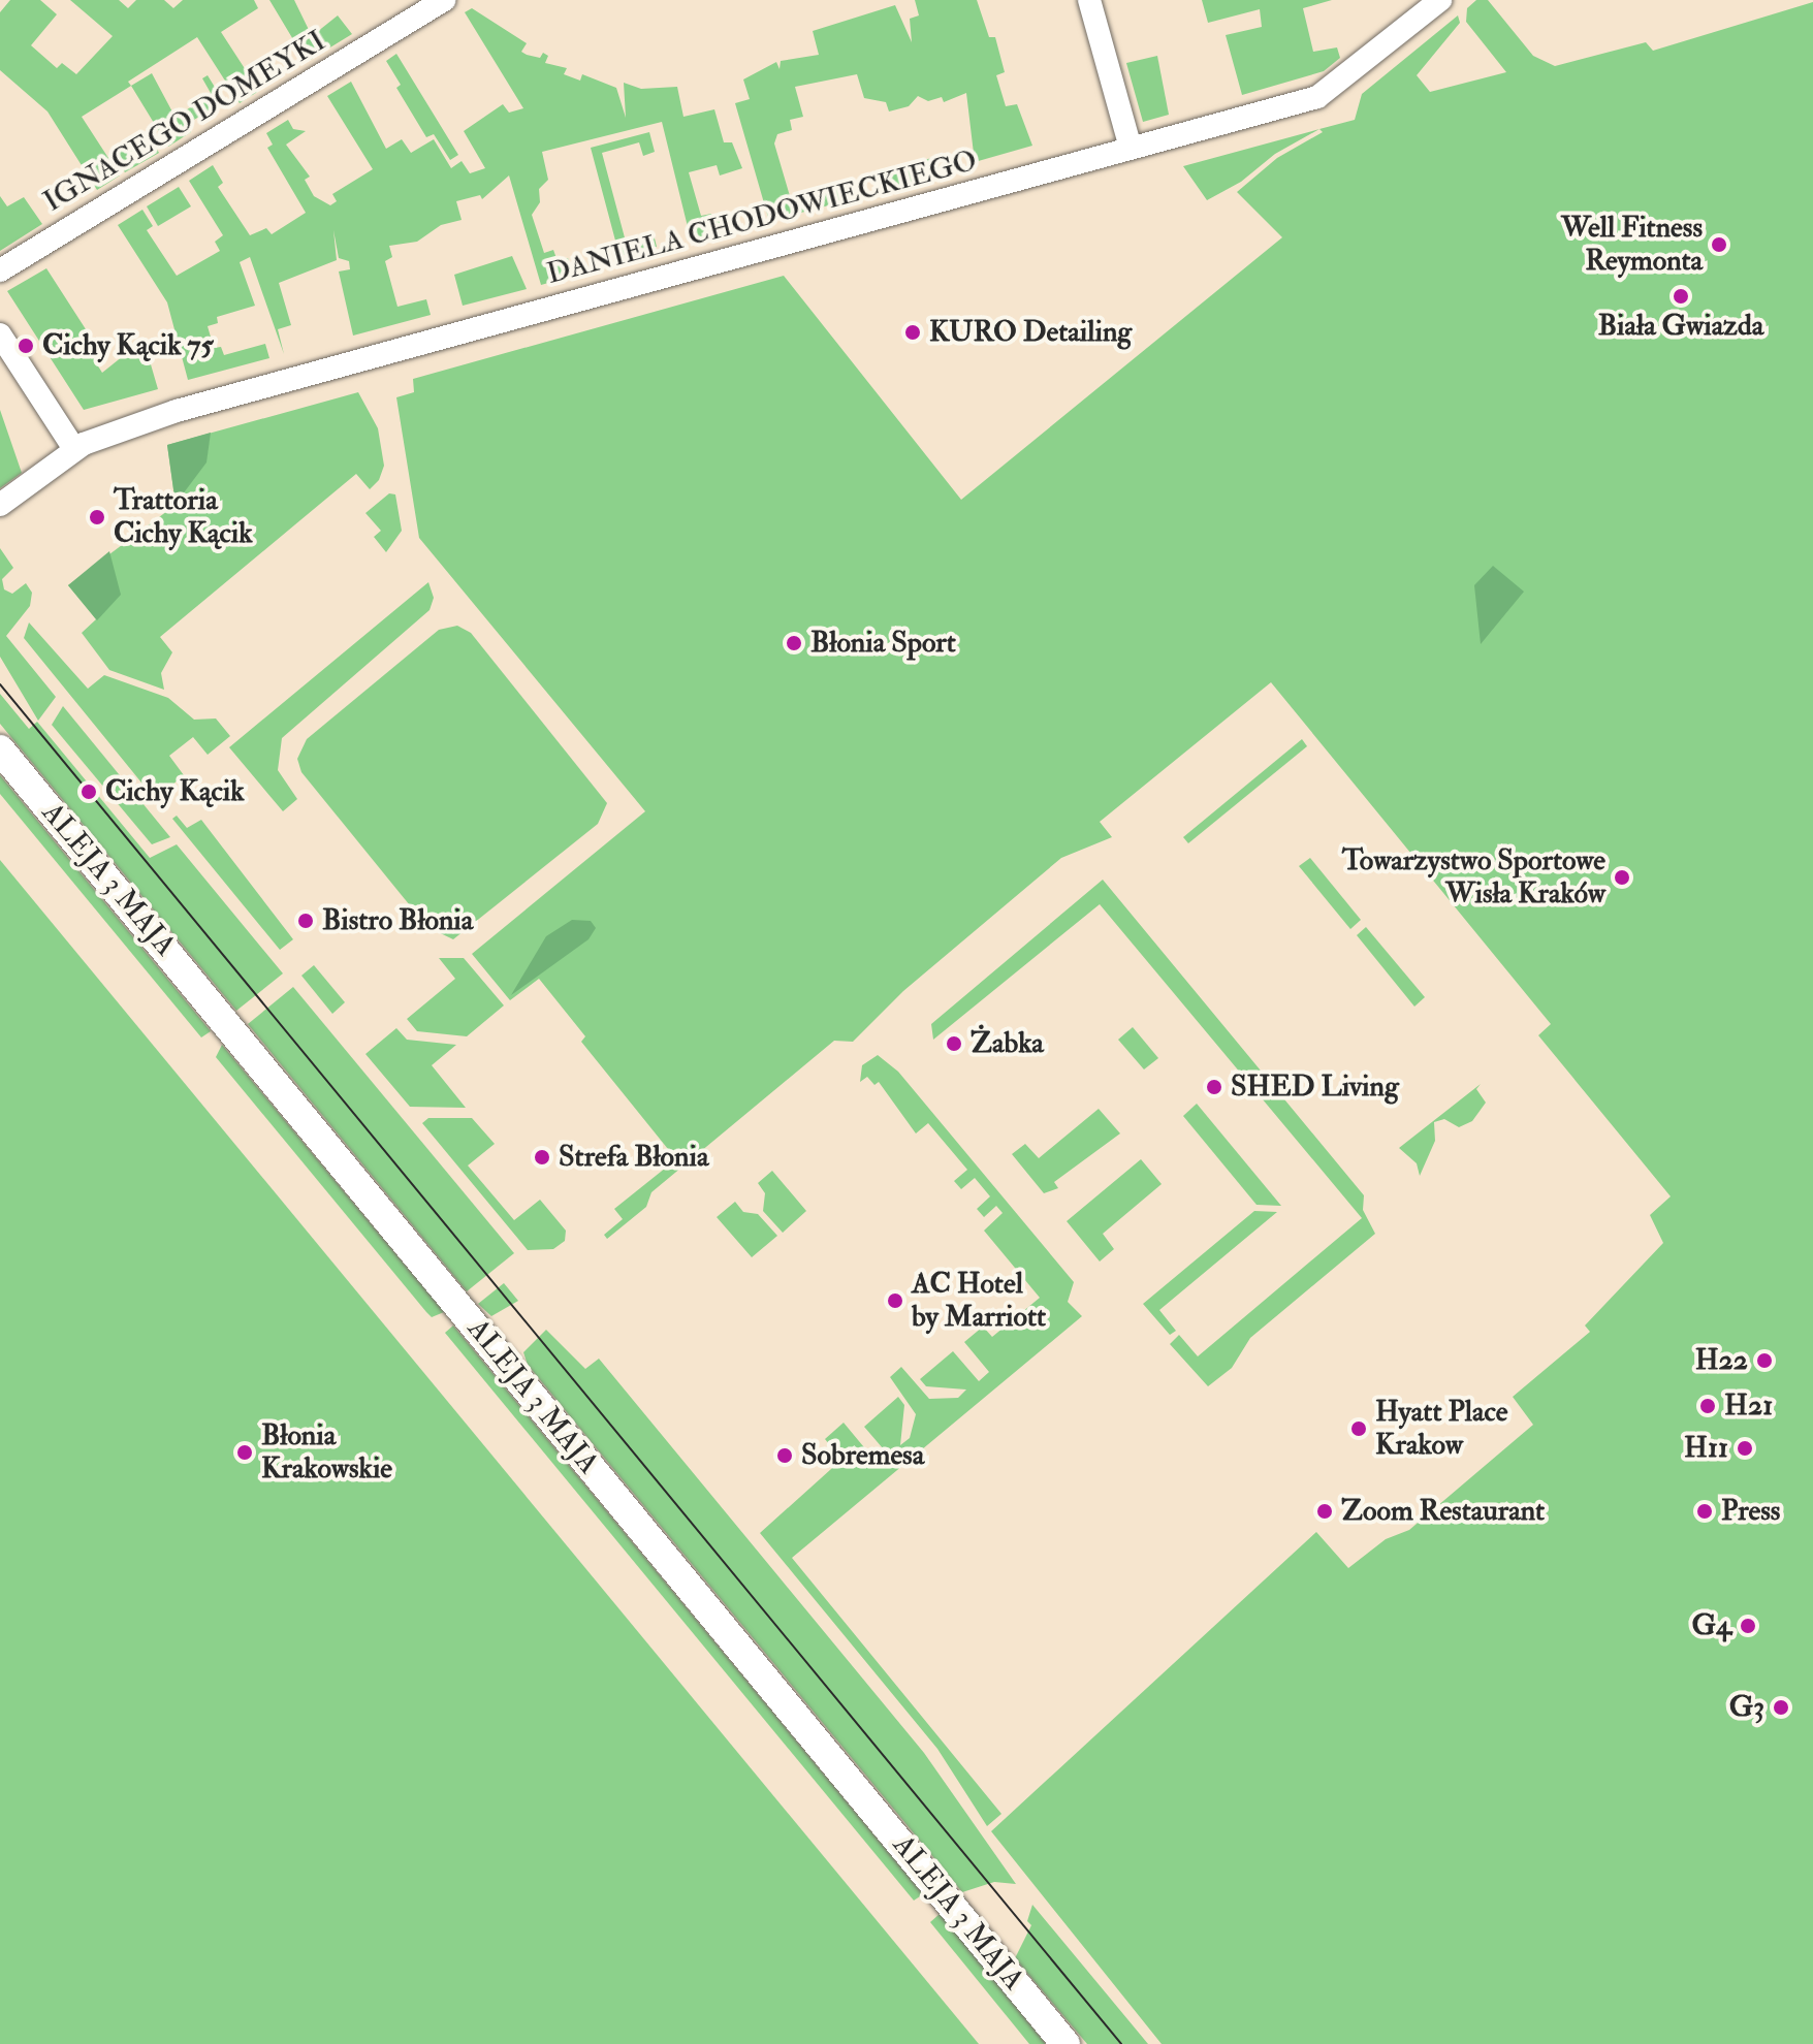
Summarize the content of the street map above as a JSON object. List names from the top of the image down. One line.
{"streets":{"street":["IGNACEGO DOMEYKI","DANIELA CHODOWIECKIEGO","ALEJA 3 MAJA"]},"places":["Well Fitness Reymonta","Biała Gwiazda","KURO Detailing","Cichy Kącik 75","Trattoria Cichy Kącik","Błonia Sport","Cichy Kącik","Towarzystwo Sportowe Wisła Kraków","Bistro Błonia","Żabka","SHED Living","Strefa Błonia","AC Hotel by Marriott","H22","H21","Hyatt Place Krakow","H11","Błonia Krakowskie","Sobremesa","Zoom Restaurant","Press","G4","G3"]}
